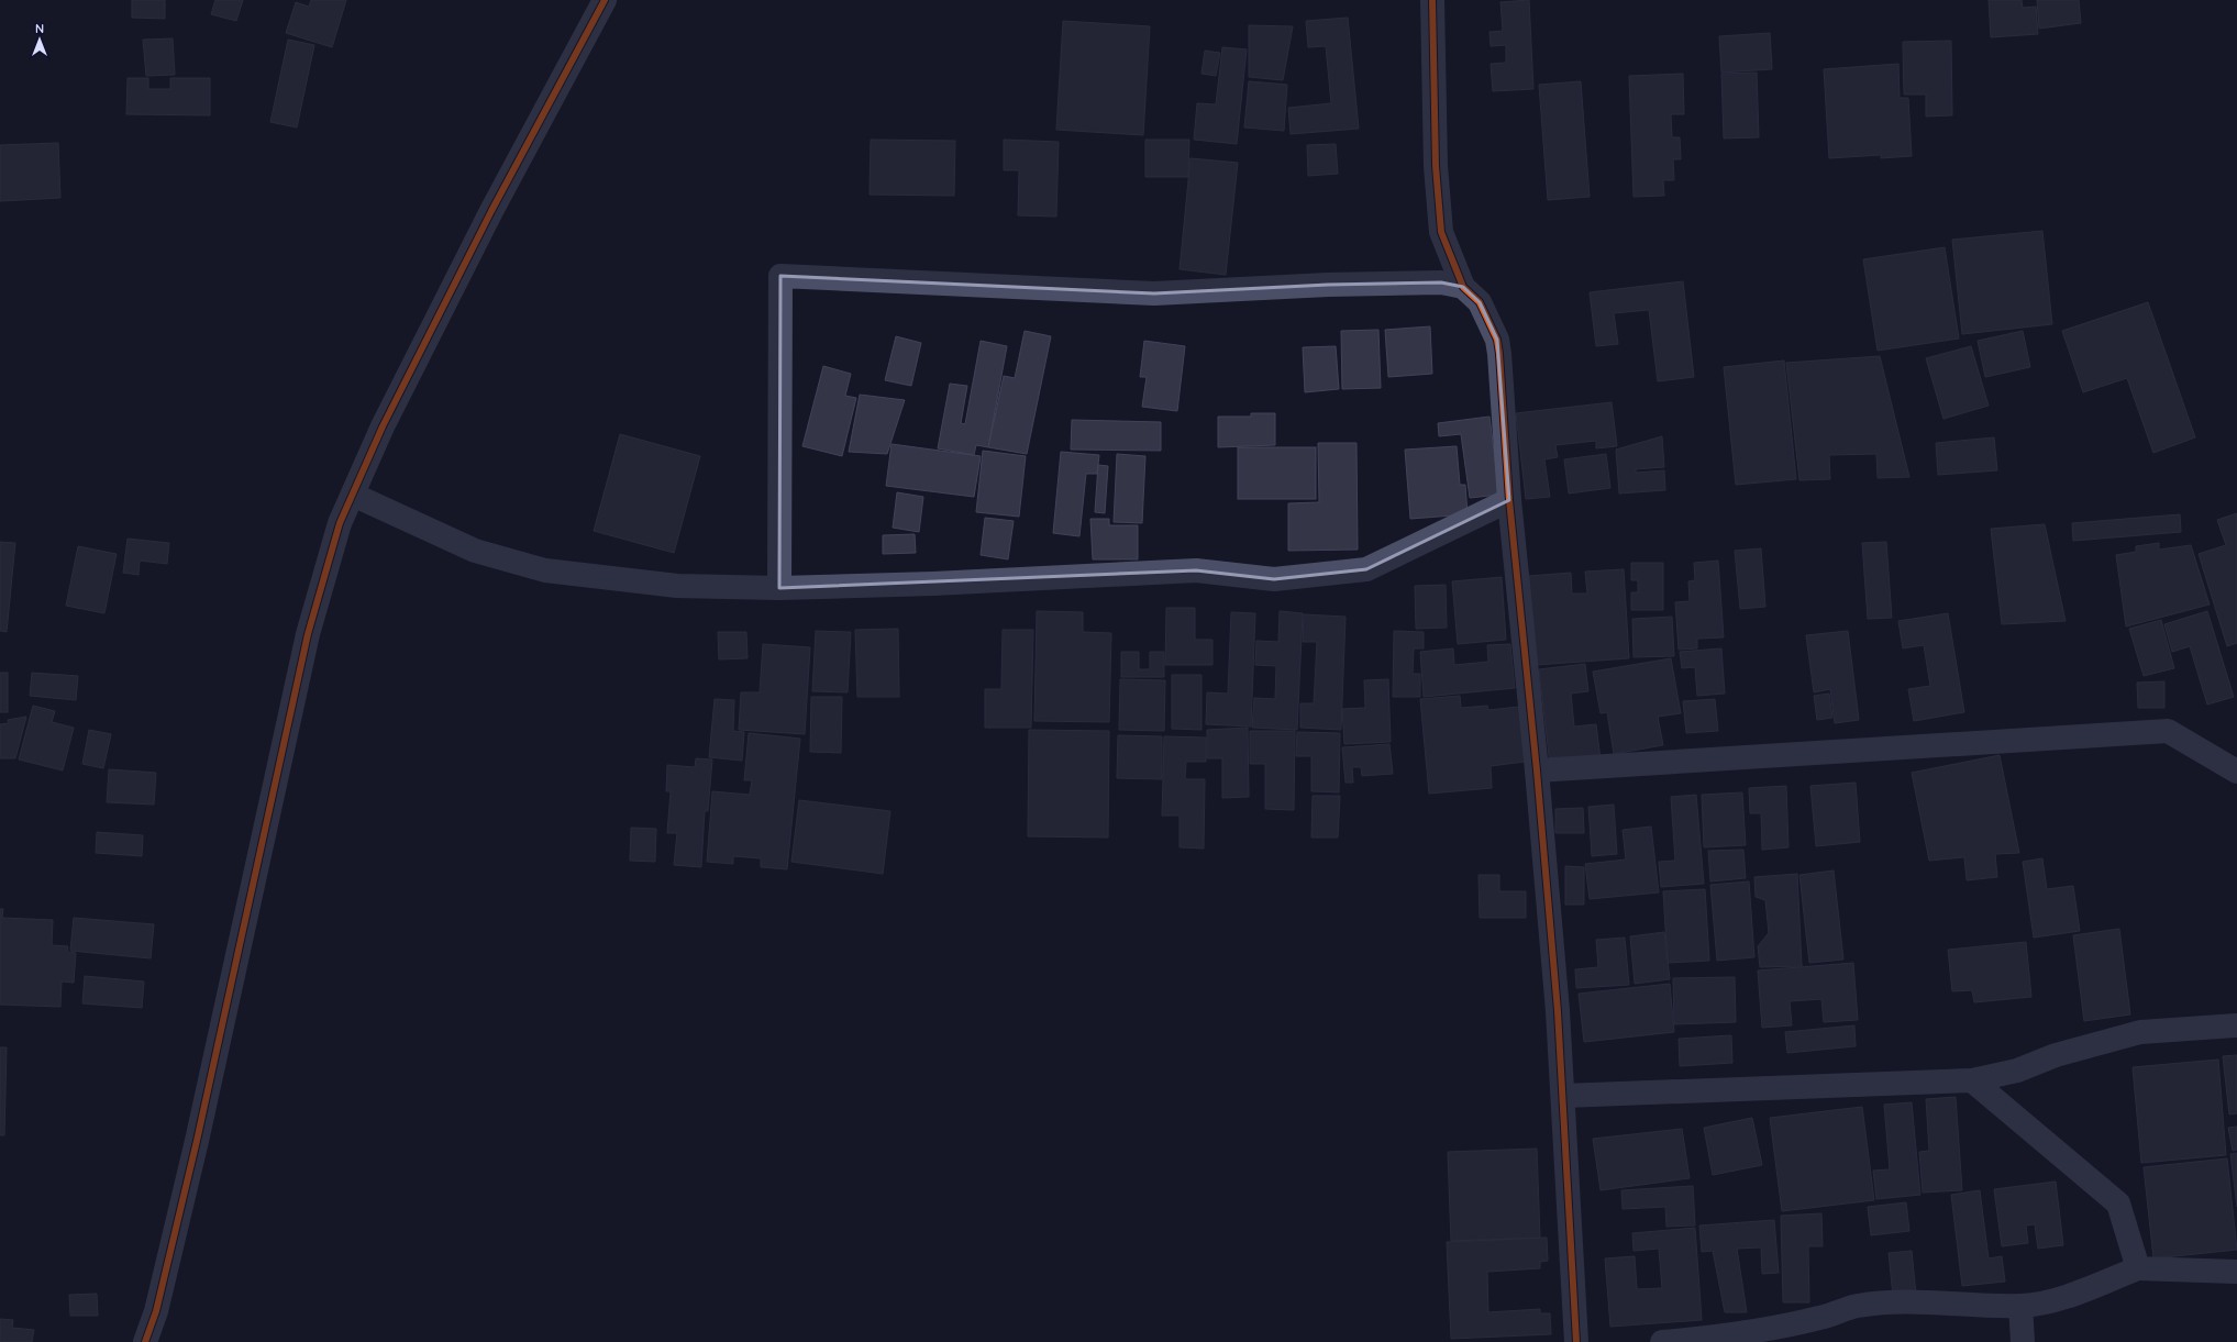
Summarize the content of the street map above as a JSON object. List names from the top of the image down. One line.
{"north":"top"}
